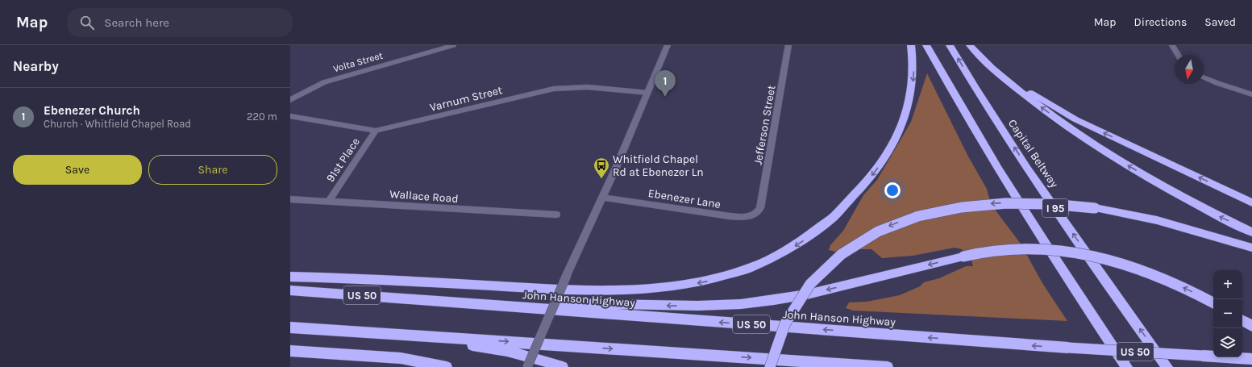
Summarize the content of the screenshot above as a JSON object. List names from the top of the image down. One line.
{"streets":{"highway":["Capital Beltway","I 95","US 50","John Hanson Highway"],"street":["Volta Street","Varnum Street","Jefferson Street","91st Place","Wallace Road","Ebenezer Lane"]},"crossings":[["Varnum Street","91st Place"],["Jefferson Street","Ebenezer Lane"],["91st Place","Wallace Road"]],"places":{"bus stop":["Whitfield Chapel Rd at Ebenezer Ln"]},"north":"bottom","page":{"header":"Map","search":"Search here","nav":["Map","Directions","Saved"],"heading":"Nearby","pins":"1","list":[{"mark":"1","name":"Ebenezer Church","note":"Church · Whitfield Chapel Road","value":"220 m"}],"buttons":["Save","Share"],"map_buttons":["+","−"]}}
